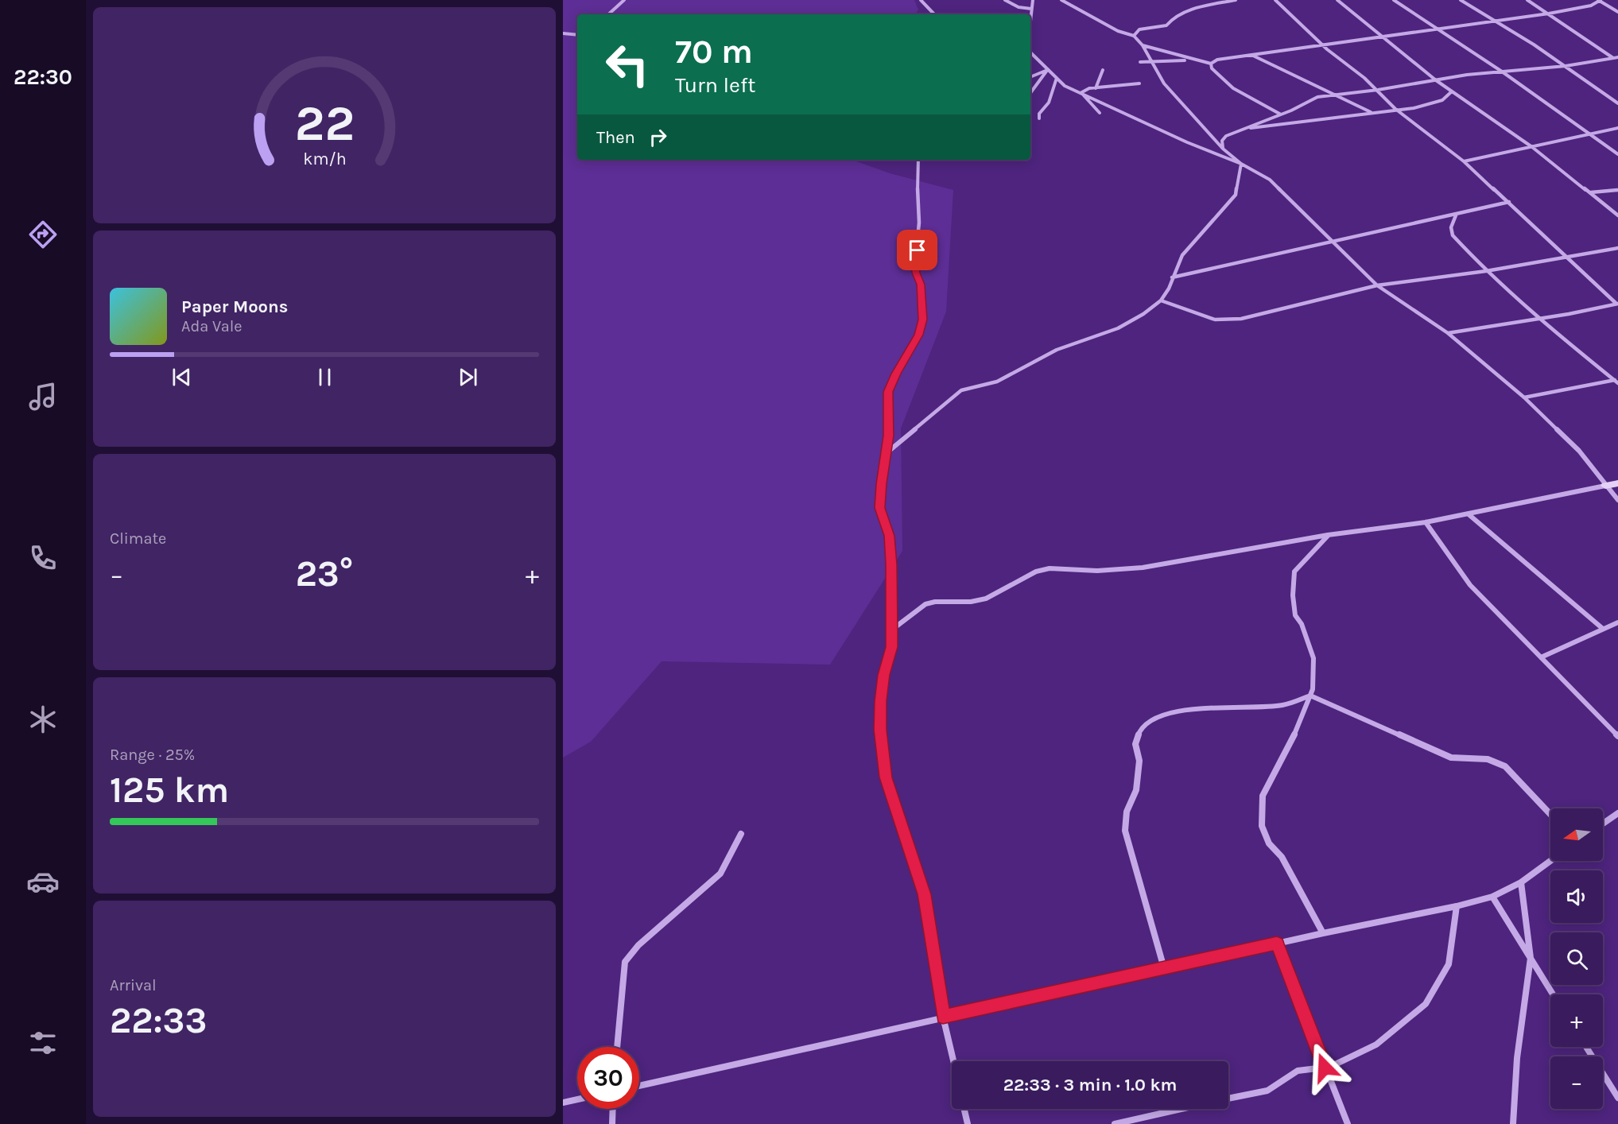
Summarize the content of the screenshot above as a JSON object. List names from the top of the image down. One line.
{"north":"left","page":{"tabs":"22:30","turn":["70 m","Turn left"],"then":"Then","song":["Paper Moons","Ada Vale"],"tile":["Climate",["Range · 25%","125 km"],["Arrival","22:33"]],"heat":["−","23°","+"],"map_buttons":["+","−"],"limit":"30","trip":"22:33 · 3 min · 1.0 km","gauge":["22","km/h"]}}
